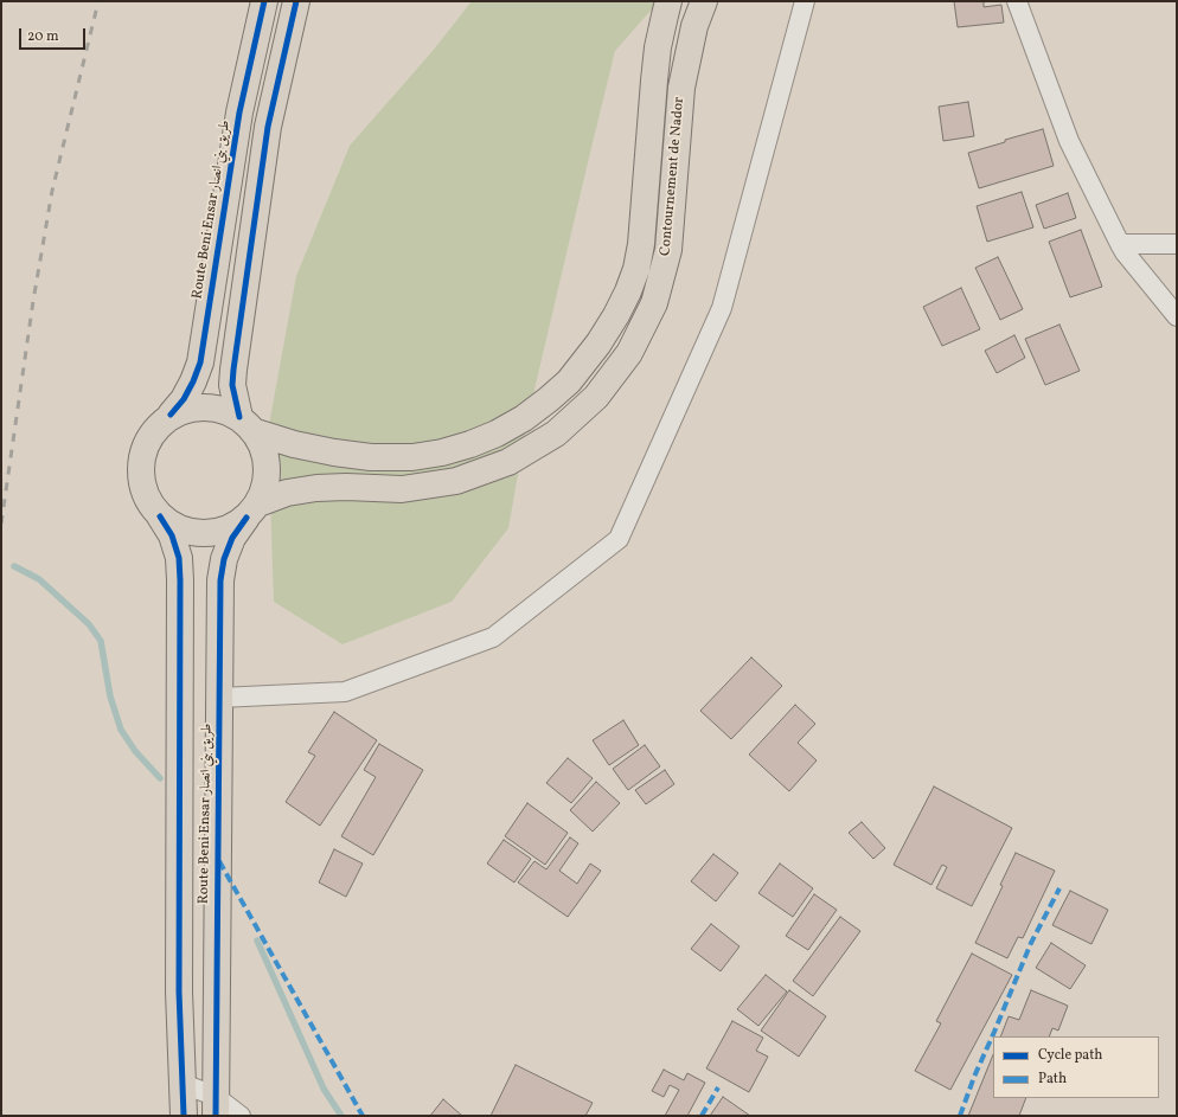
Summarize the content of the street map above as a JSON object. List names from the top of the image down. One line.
{"streets":{"highway":["Contournement de Nador","Route Beni Ensar طريق بني انصار"]},"crossings":[["Contournement de Nador","Route Beni Ensar طريق بني انصار"]],"legend":["Cycle path","Path"],"scale_bar":"20 m"}
